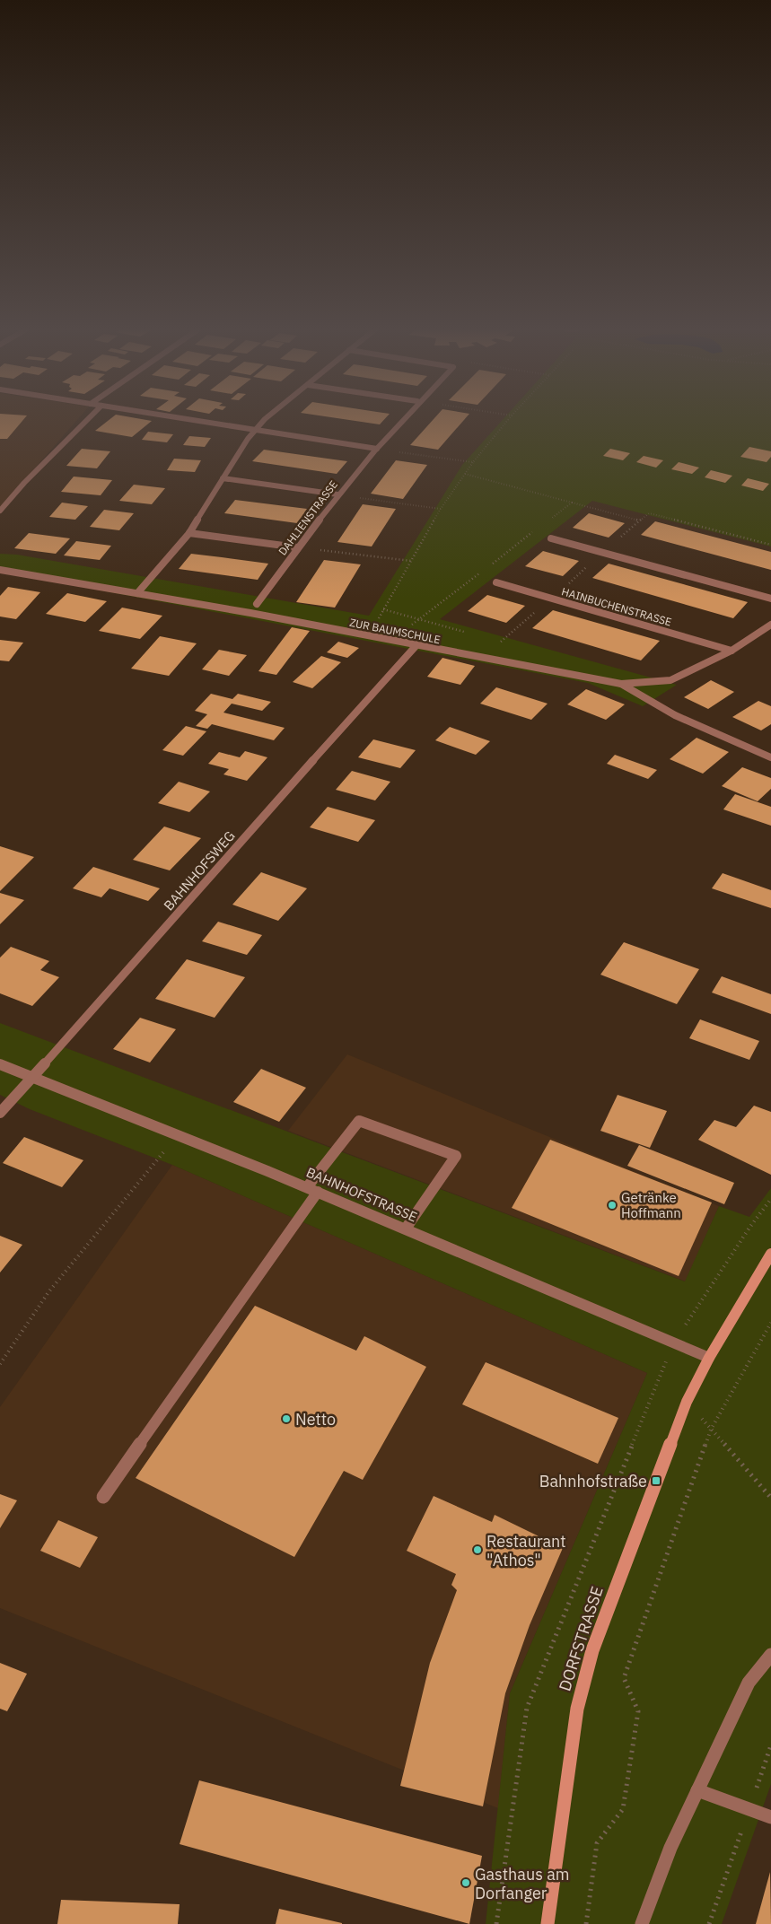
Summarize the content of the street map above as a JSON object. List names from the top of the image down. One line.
{"streets":{"main road":["DORFSTRASSE"],"street":["DAHLIENSTRASSE","HAINBUCHENSTRASSE","ZUR BAUMSCHULE","BAHNHOFSWEG","BAHNHOFSTRASSE"]},"crossings":[["ZUR BAUMSCHULE","BAHNHOFSWEG"],["BAHNHOFSWEG","BAHNHOFSTRASSE"],["BAHNHOFSTRASSE","DORFSTRASSE"]],"places":{"other":["Getränke Hoffmann","Netto","Restaurant \"Athos\"","Gasthaus am Dorfanger"],"transit":["Bahnhofstraße"]}}
